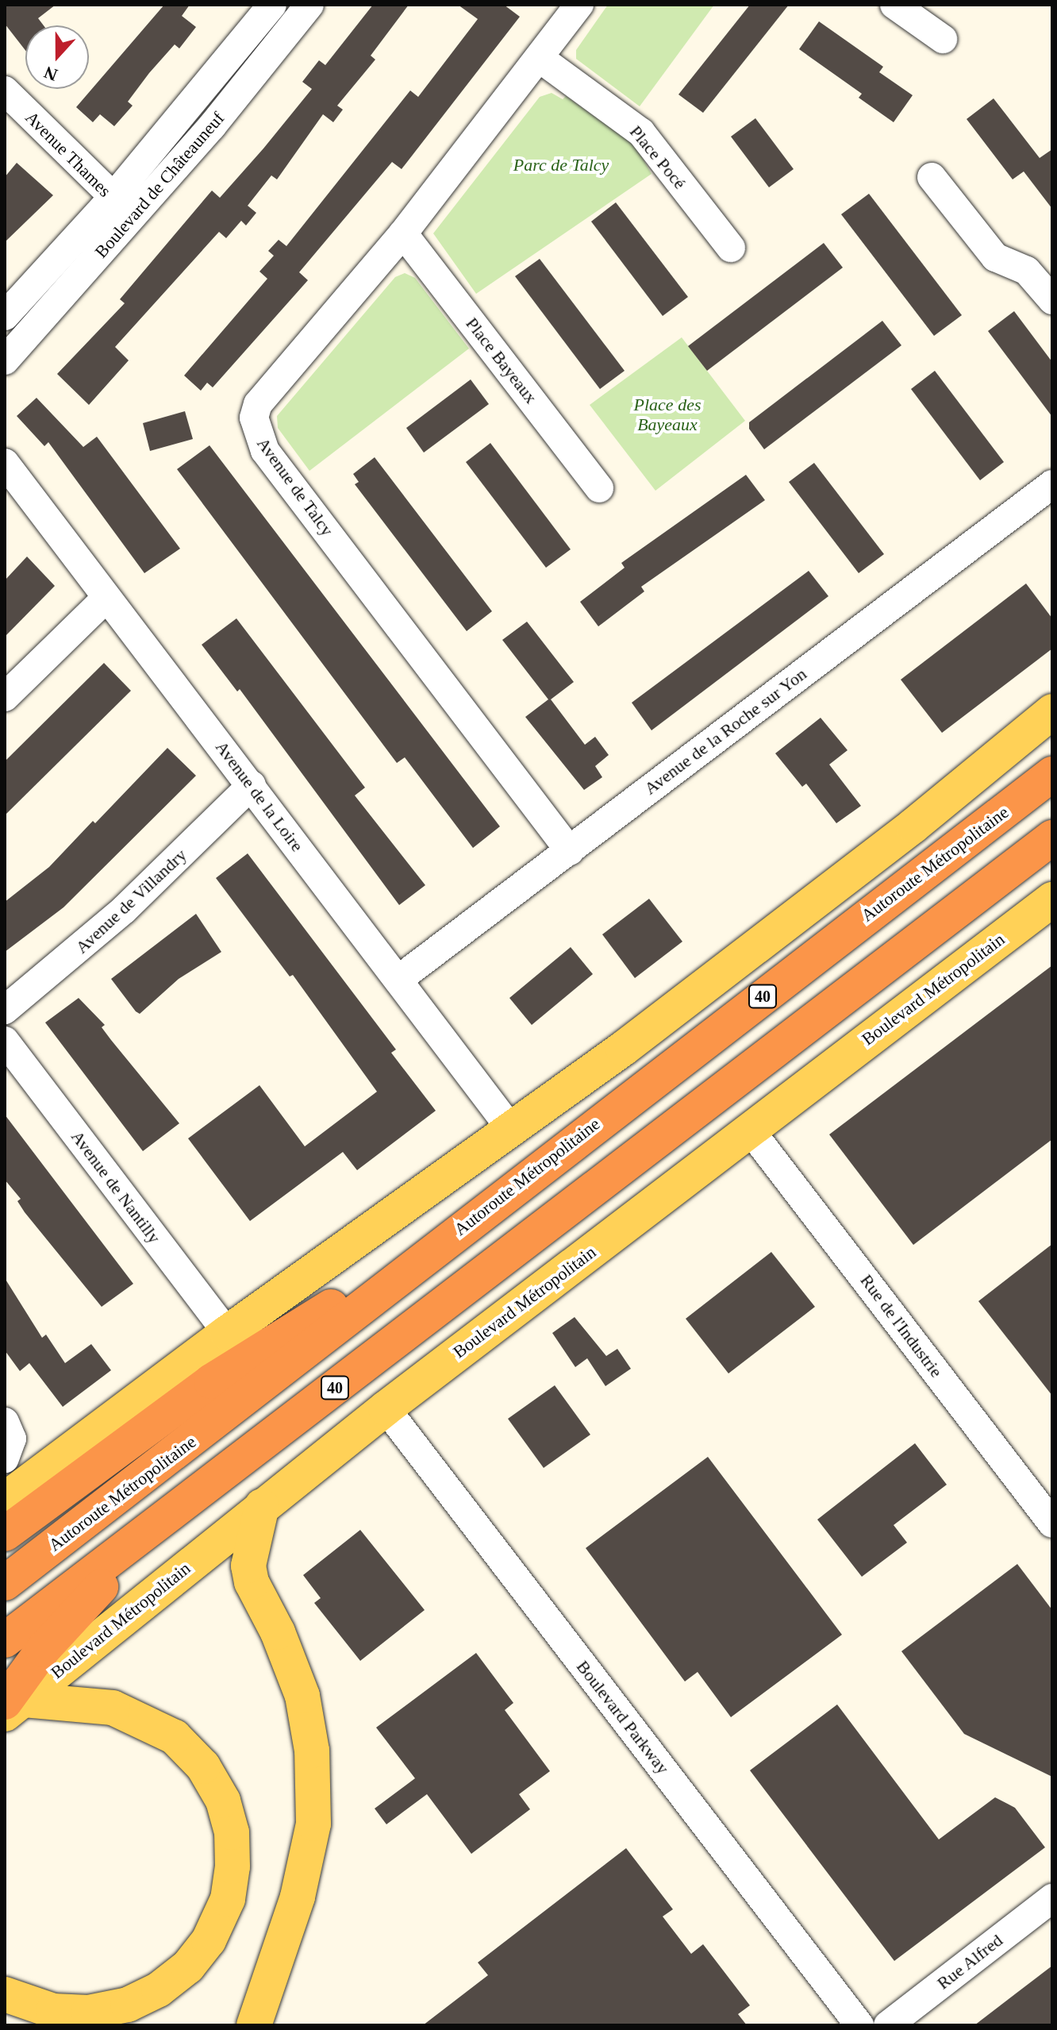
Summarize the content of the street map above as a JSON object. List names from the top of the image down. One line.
{"streets":{"highway":["Autoroute Métropolitaine","40"],"main road":["Boulevard Métropolitain"],"street":["Avenue Thames","Place Pocé","Boulevard de Châteauneuf","Place Bayeaux","Avenue de Talcy","Avenue de la Roche sur Yon","Avenue de la Loire","Avenue de Villandry","Avenue de Nantilly","Rue de l'Industrie","Boulevard Parkway","Rue Alfred"]},"crossings":[["Avenue Thames","Boulevard de Châteauneuf"],["Place Pocé","Avenue de Talcy"],["Place Bayeaux","Avenue de Talcy"],["Avenue de Talcy","Avenue de la Roche sur Yon"],["Avenue de la Roche sur Yon","Avenue de la Loire"],["Avenue de la Loire","Avenue de Villandry"],["Boulevard Métropolitain","Rue de l'Industrie"],["Boulevard Métropolitain","Boulevard Parkway"]],"parks":["Parc de Talcy","Place des Bayeaux"],"north":"bottom"}
